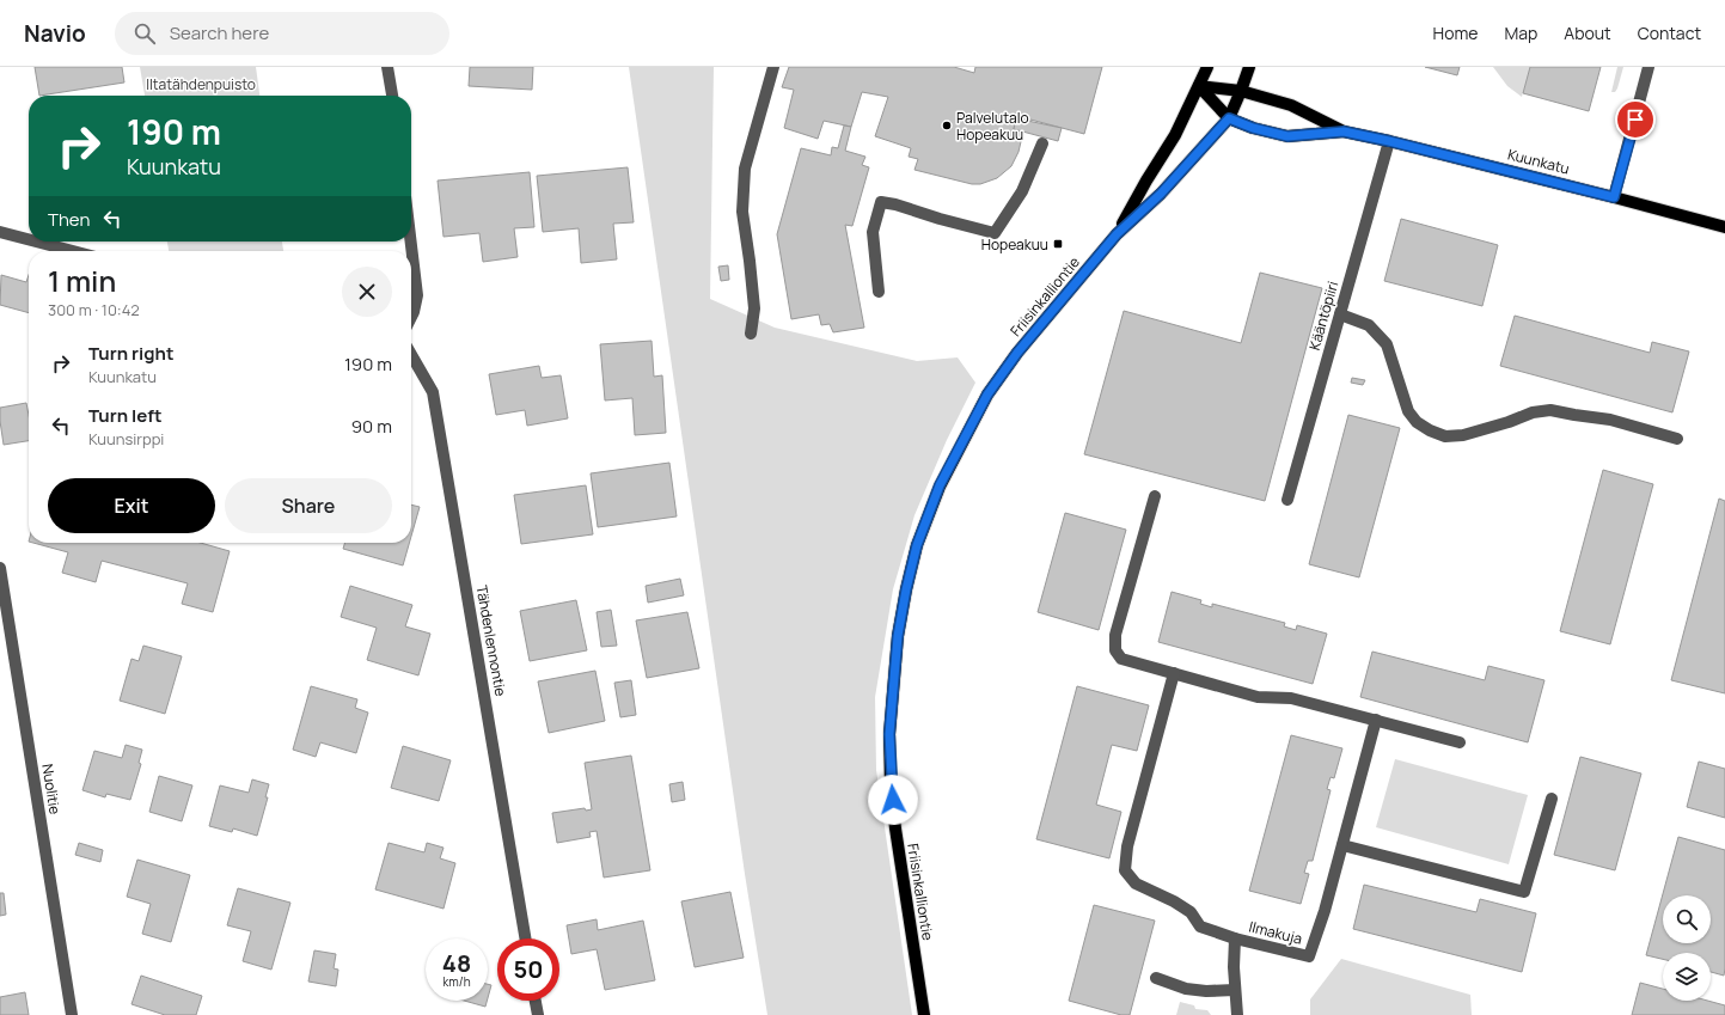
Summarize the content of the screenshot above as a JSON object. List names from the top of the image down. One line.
{"streets":{"main road":["Kuunkatu","Friisinkalliontie"],"street":["Kääntöpiiri","Tähdenlennontie","Nuolitie","Ilmakuja"]},"crossings":[["Kuunkatu","Friisinkalliontie"],["Kuunkatu","Kääntöpiiri"]],"parks":["Iltatähdenpuisto"],"places":{"other":["Palvelutalo Hopeakuu"],"transit":["Hopeakuu"]},"page":{"header":"Navio","search":"Search here","nav":["Home","Map","About","Contact"],"turn":["190 m","Kuunkatu"],"then":"Then","heading":["1 min","300 m · 10:42"],"list":[{"name":"Turn right","note":"Kuunkatu","value":"190 m"},{"name":"Turn left","note":"Kuunsirppi","value":"90 m"}],"buttons":["Exit","Share"],"speed":"48 km/h","limit":"50"}}
